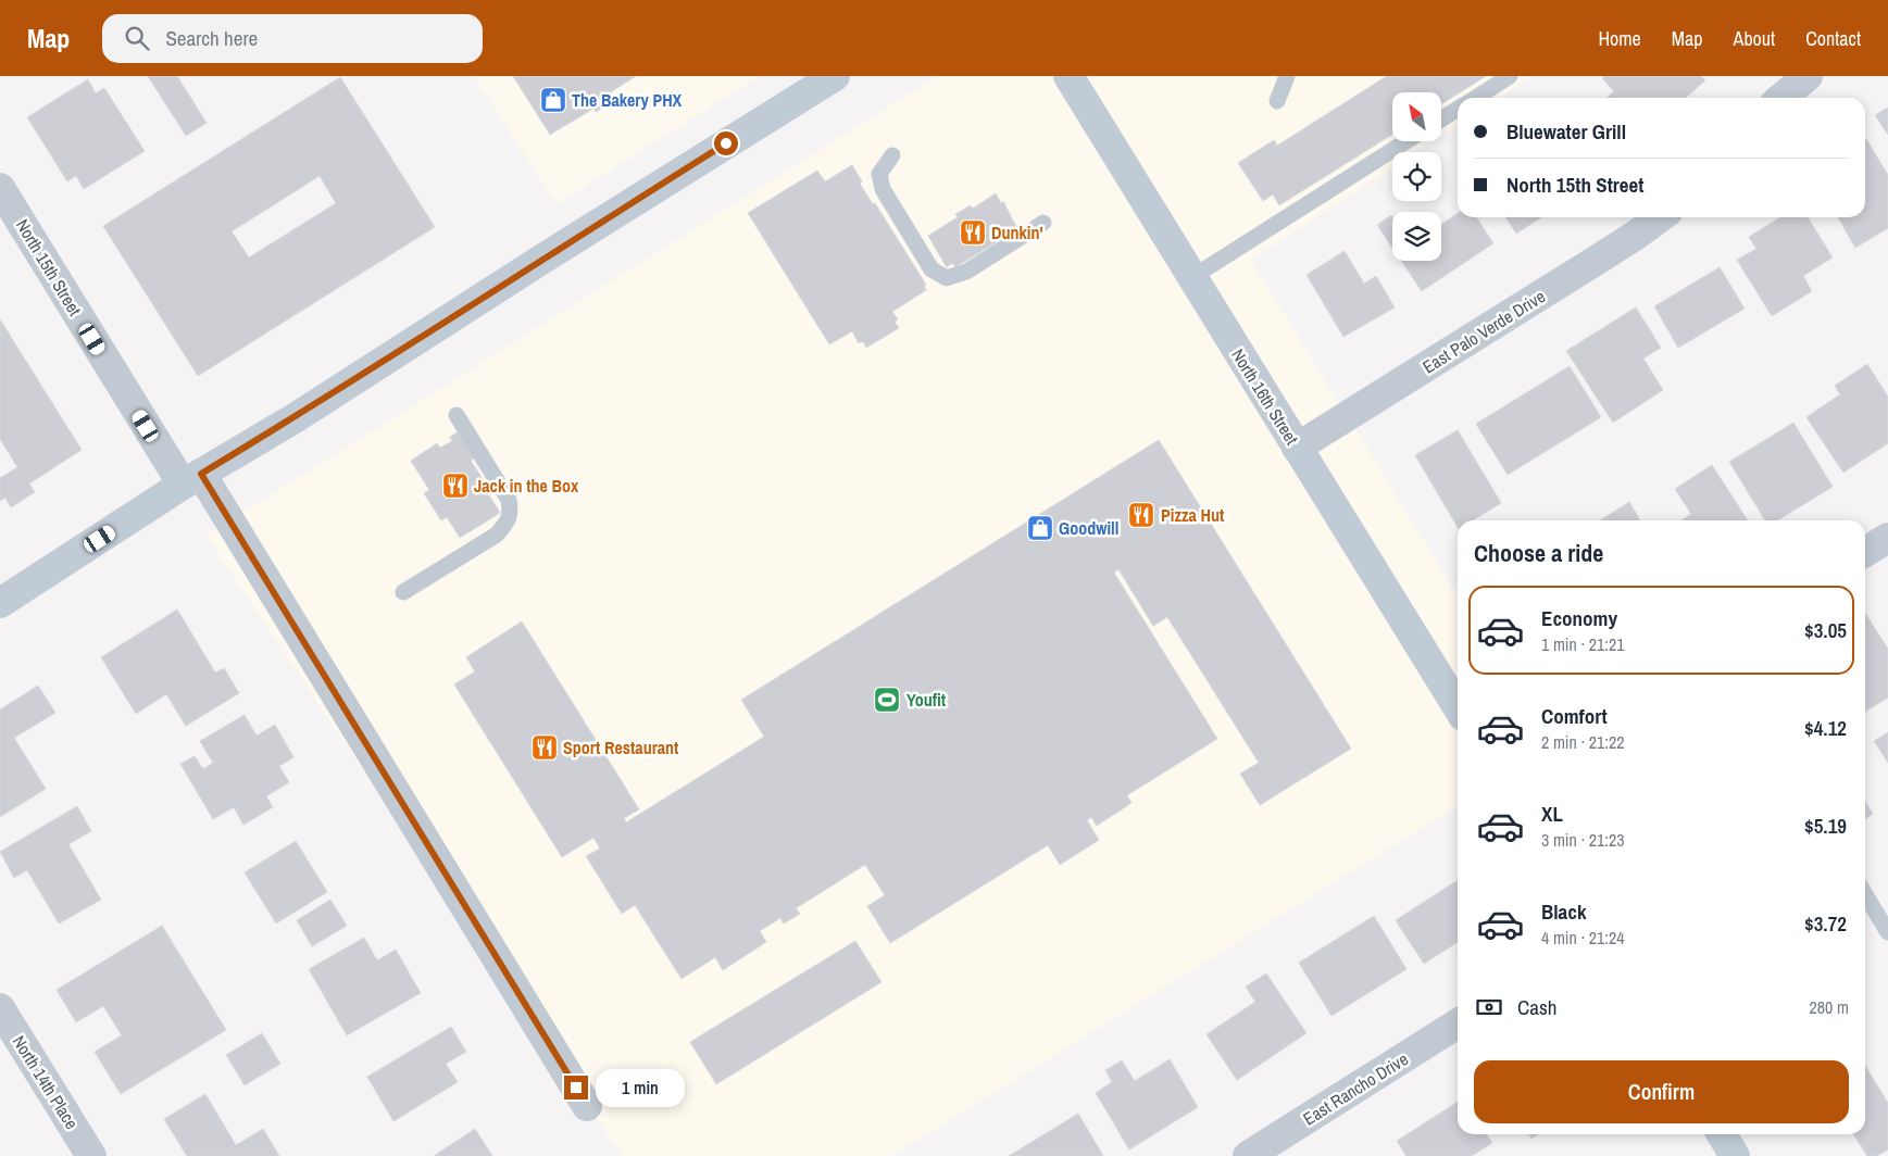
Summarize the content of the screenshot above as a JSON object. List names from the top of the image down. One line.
{"streets":{"main road":["North 16th Street"],"street":["North 15th Street","East Palo Verde Drive","North 14th Place","East Rancho Drive"]},"crossings":[["East Palo Verde Drive","North 16th Street"]],"places":{"shop":["The Bakery PHX","Goodwill"],"restaurant":["Dunkin'","Jack in the Box","Pizza Hut","Sport Restaurant"],"sports":["Youfit"]},"north":"top left","page":{"header":"Map","search":"Search here","nav":["Home","Map","About","Contact"],"banner":["Bluewater Grill","North 15th Street"],"heading":"Choose a ride","list":[{"name":"Economy","note":"1 min · 21:21","value":"$3.05"},{"name":"Comfort","note":"2 min · 21:22","value":"$4.12"},{"name":"XL","note":"3 min · 21:23","value":"$5.19"},{"name":"Black","note":"4 min · 21:24","value":"$3.72"}],"pay":["Cash","280 m"],"buttons":"Confirm","bubble":"1 min"}}
